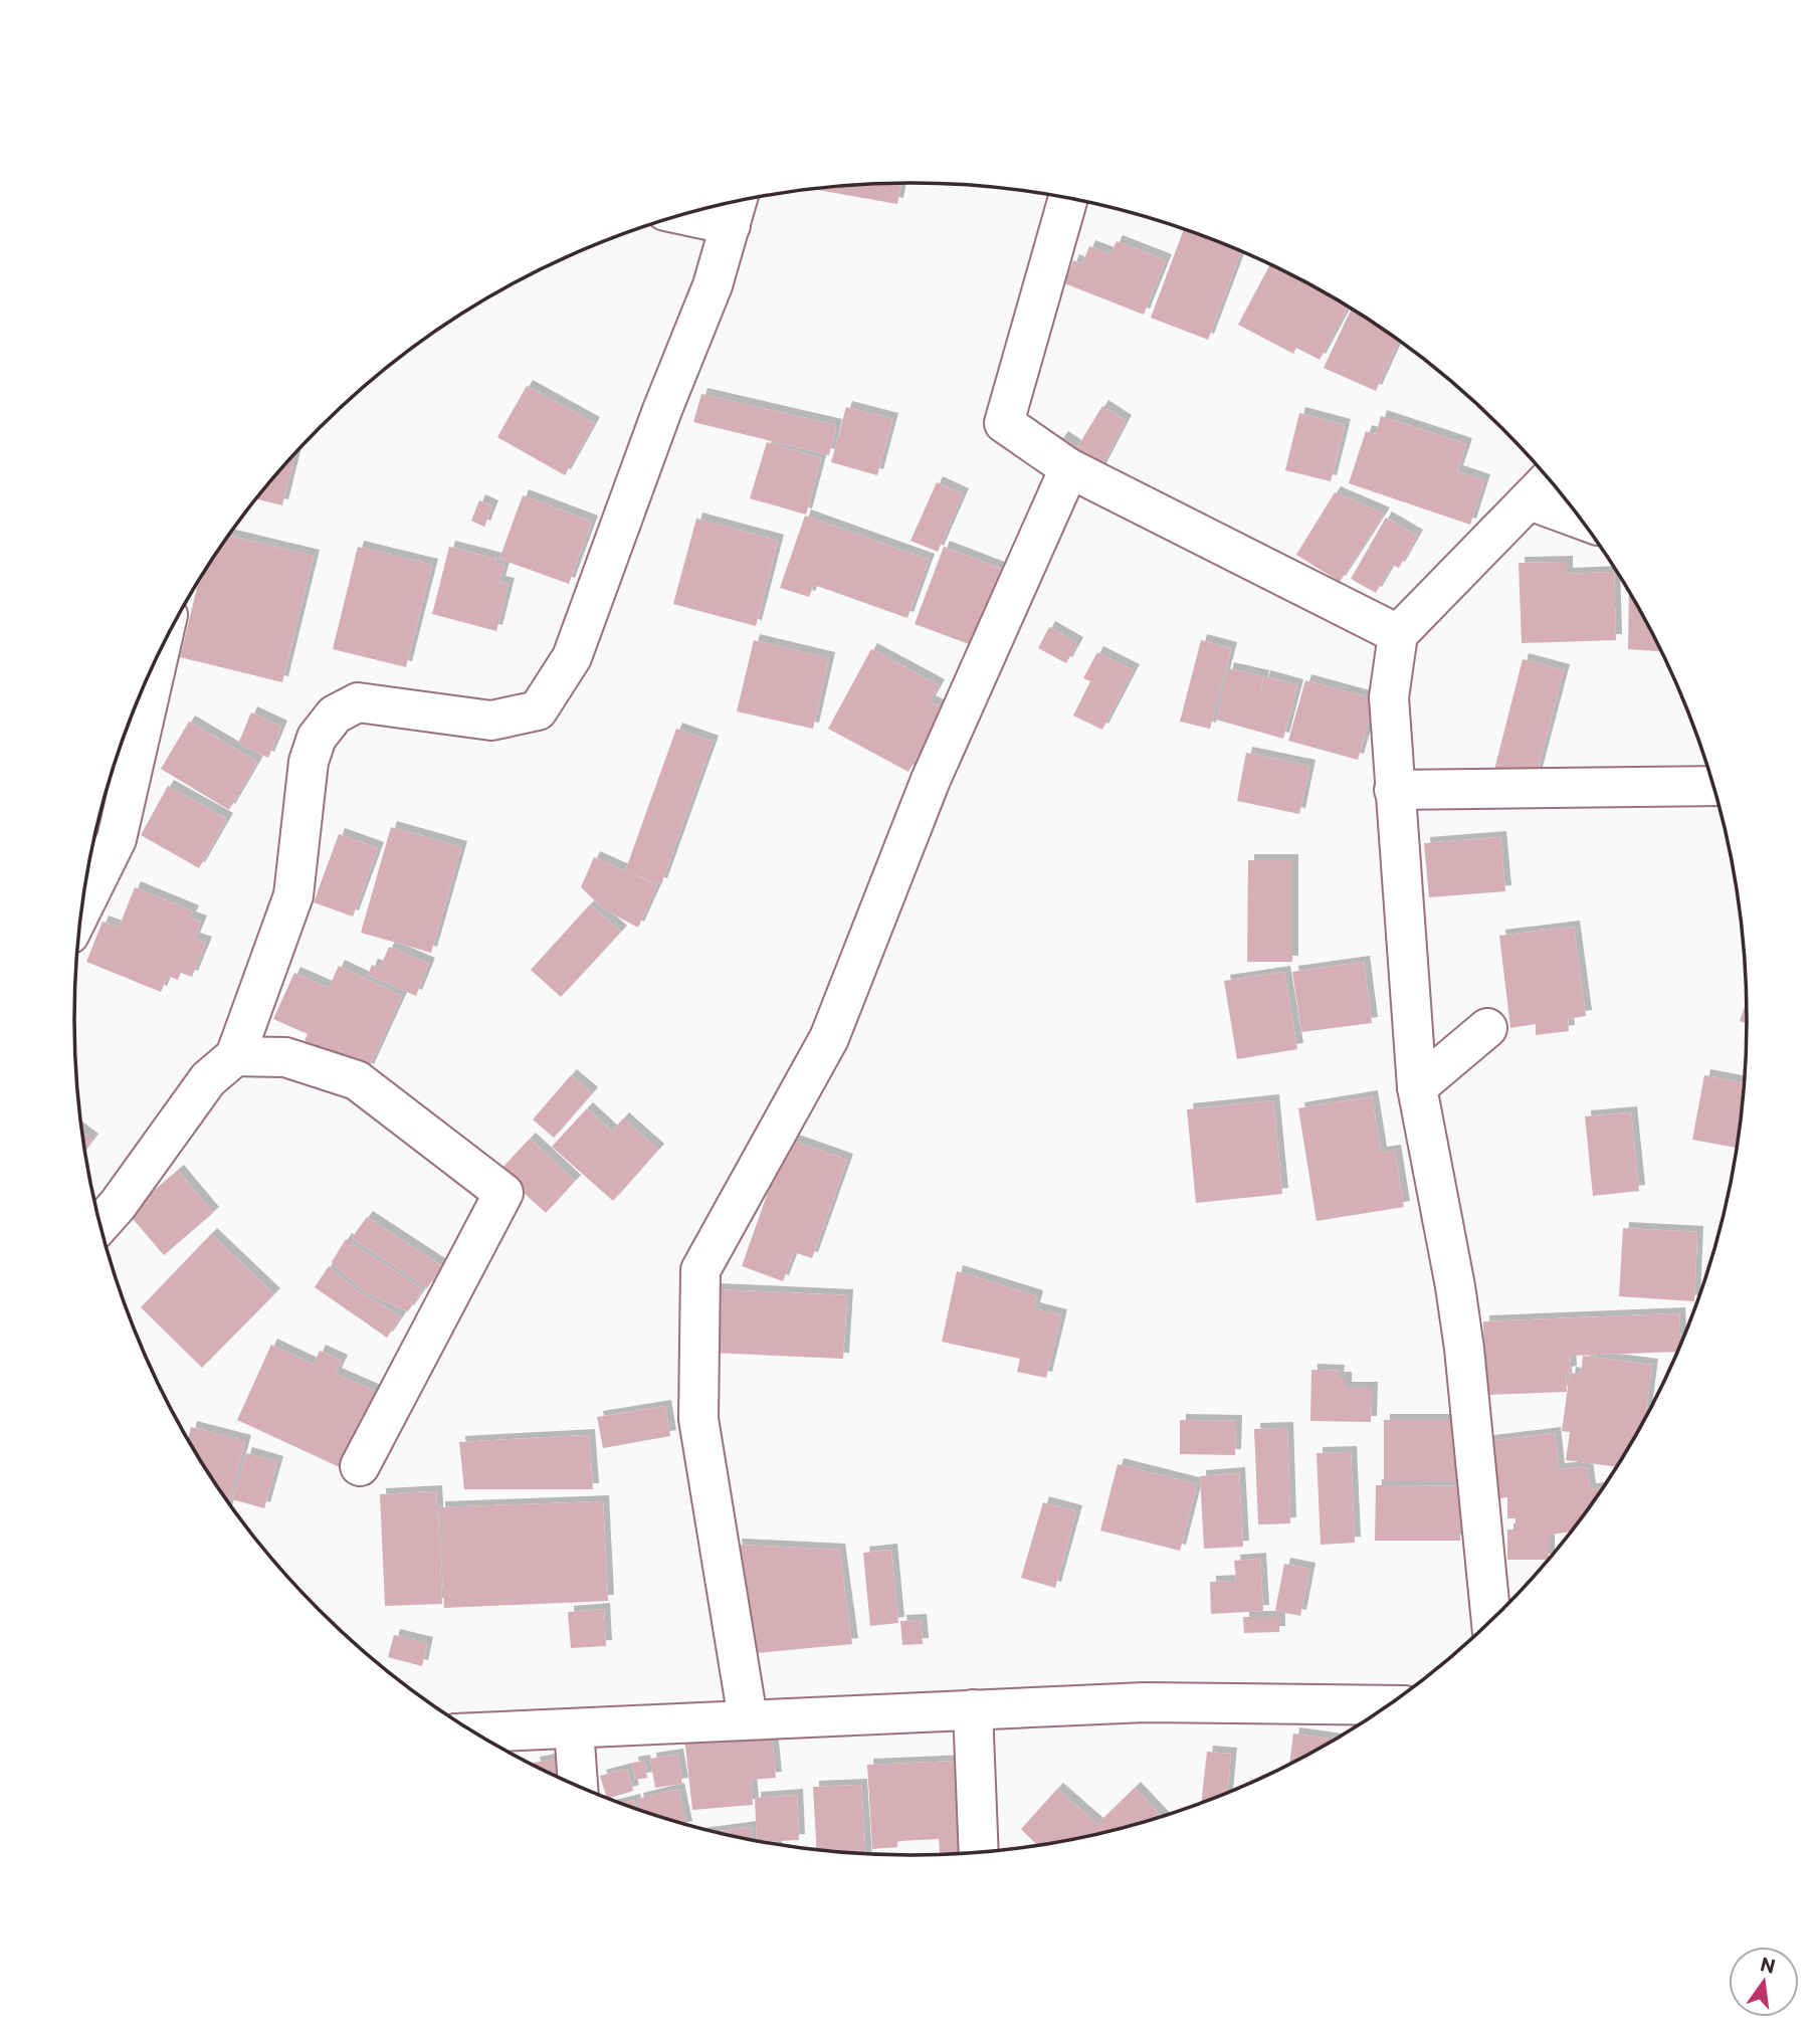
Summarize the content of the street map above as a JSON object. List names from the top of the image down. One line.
{"north":"top"}
